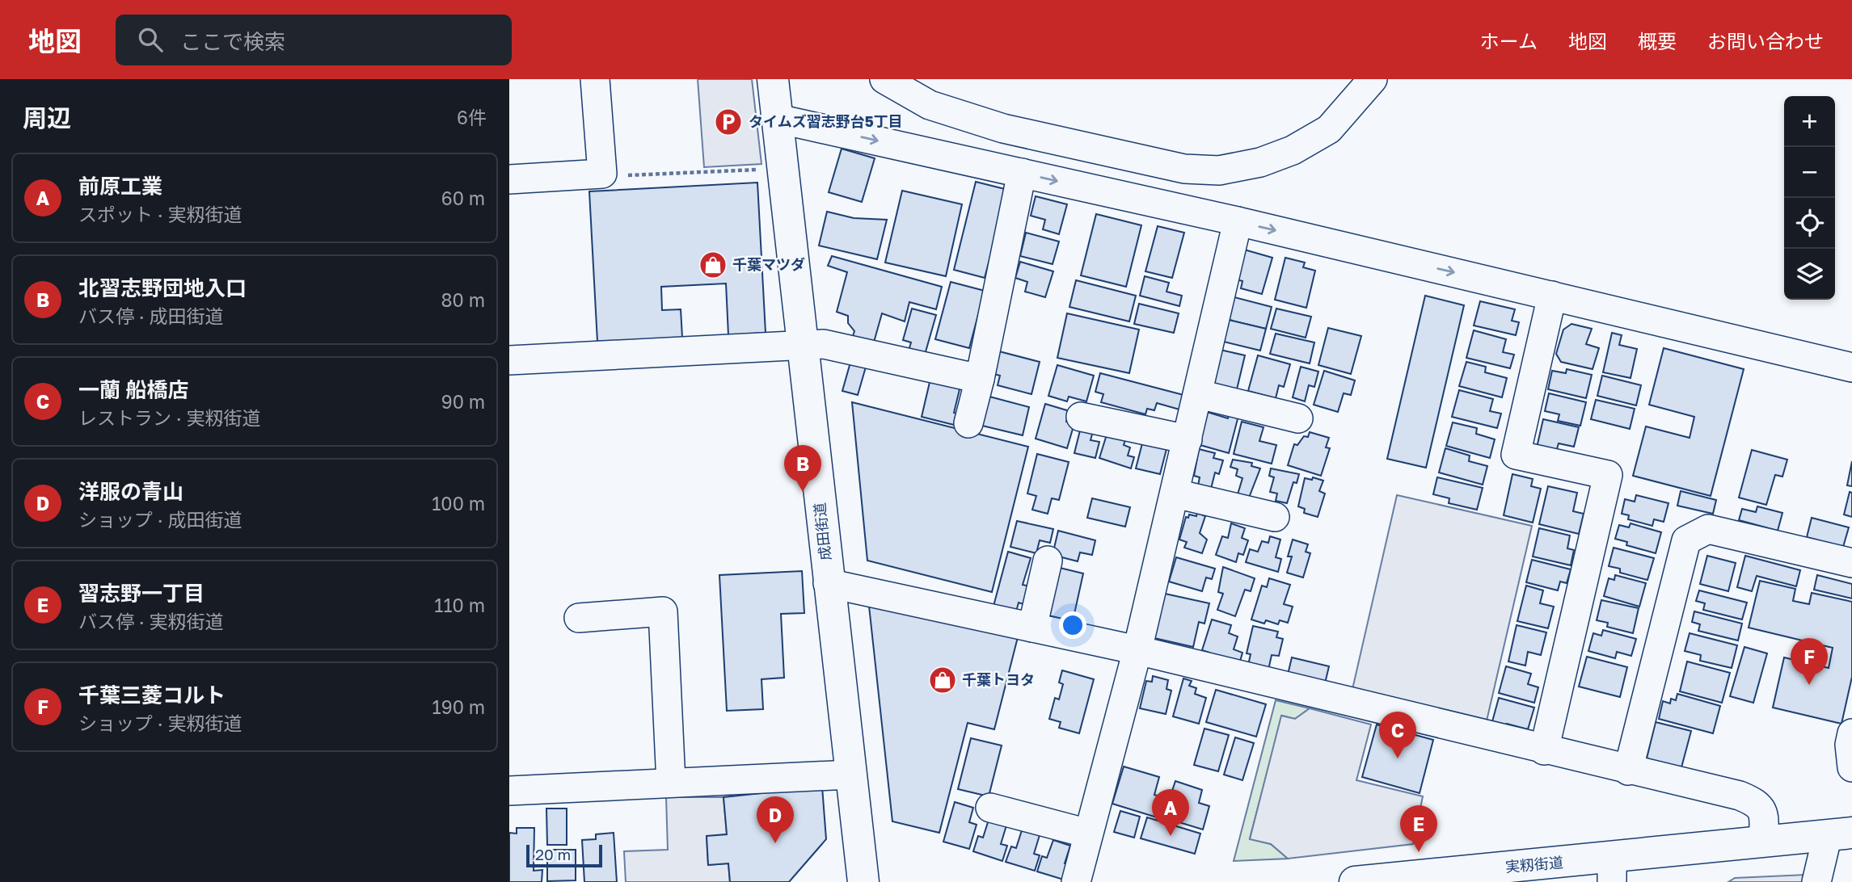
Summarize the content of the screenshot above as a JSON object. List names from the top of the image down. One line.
{"streets":{"main road":["成田街道","実籾街道"]},"places":{"parking":["タイムズ習志野台5丁目"],"shop":["千葉マツダ","千葉トヨタ"]},"scale_bar":"20 m","page":{"header":"地図","search":"ここで検索","nav":["ホーム","地図","概要","お問い合わせ"],"heading":["周辺","6件"],"map_buttons":["+","−"],"list":[{"mark":"A","name":"前原工業","note":"スポット · 実籾街道","value":"60 m"},{"mark":"B","name":"北習志野団地入口","note":"バス停 · 成田街道","value":"80 m"},{"mark":"C","name":"一蘭 船橋店","note":"レストラン · 実籾街道","value":"90 m"},{"mark":"D","name":"洋服の青山","note":"ショップ · 成田街道","value":"100 m"},{"mark":"E","name":"習志野一丁目","note":"バス停 · 実籾街道","value":"110 m"},{"mark":"F","name":"千葉三菱コルト","note":"ショップ · 実籾街道","value":"190 m"}],"pins":["B","F","C","A","D","E"],"scale":"20 m"}}
